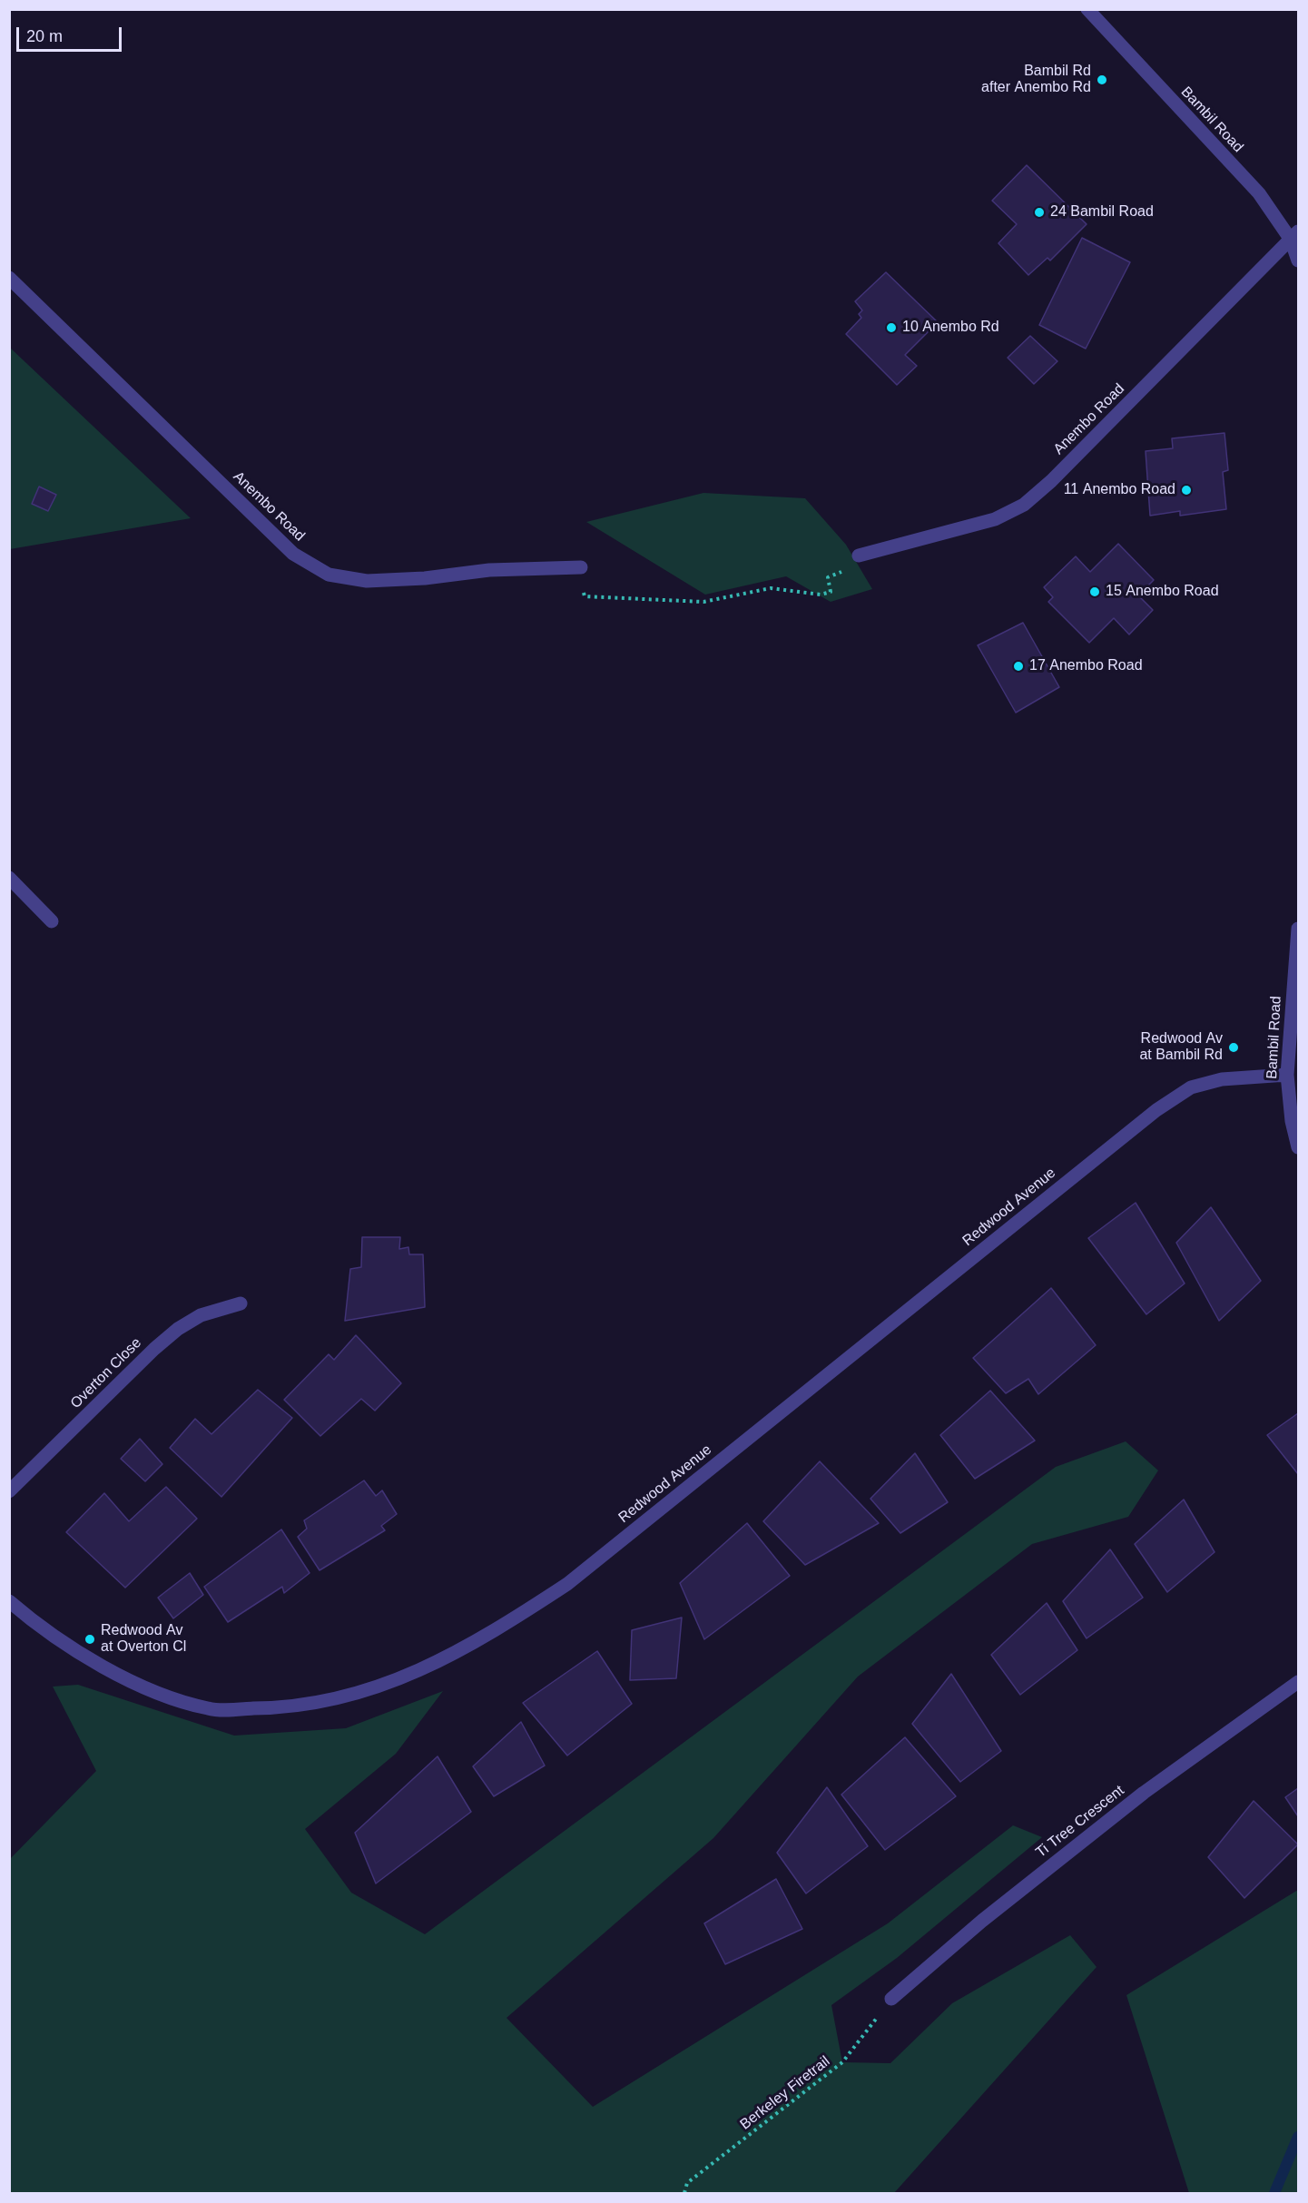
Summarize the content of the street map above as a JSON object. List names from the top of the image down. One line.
{"streets":{"street":["Bambil Road","Anembo Road","Redwood Avenue","Overton Close","Ti Tree Crescent"],"path":["Berkeley Firetrail"]},"crossings":[["Bambil Road","Anembo Road"],["Bambil Road","Redwood Avenue"],["Ti Tree Crescent","Berkeley Firetrail"]],"places":["Bambil Rd after Anembo Rd","24 Bambil Road","10 Anembo Rd","11 Anembo Road","15 Anembo Road","17 Anembo Road","Redwood Av at Bambil Rd","Redwood Av at Overton Cl"],"scale_bar":"20 m"}
